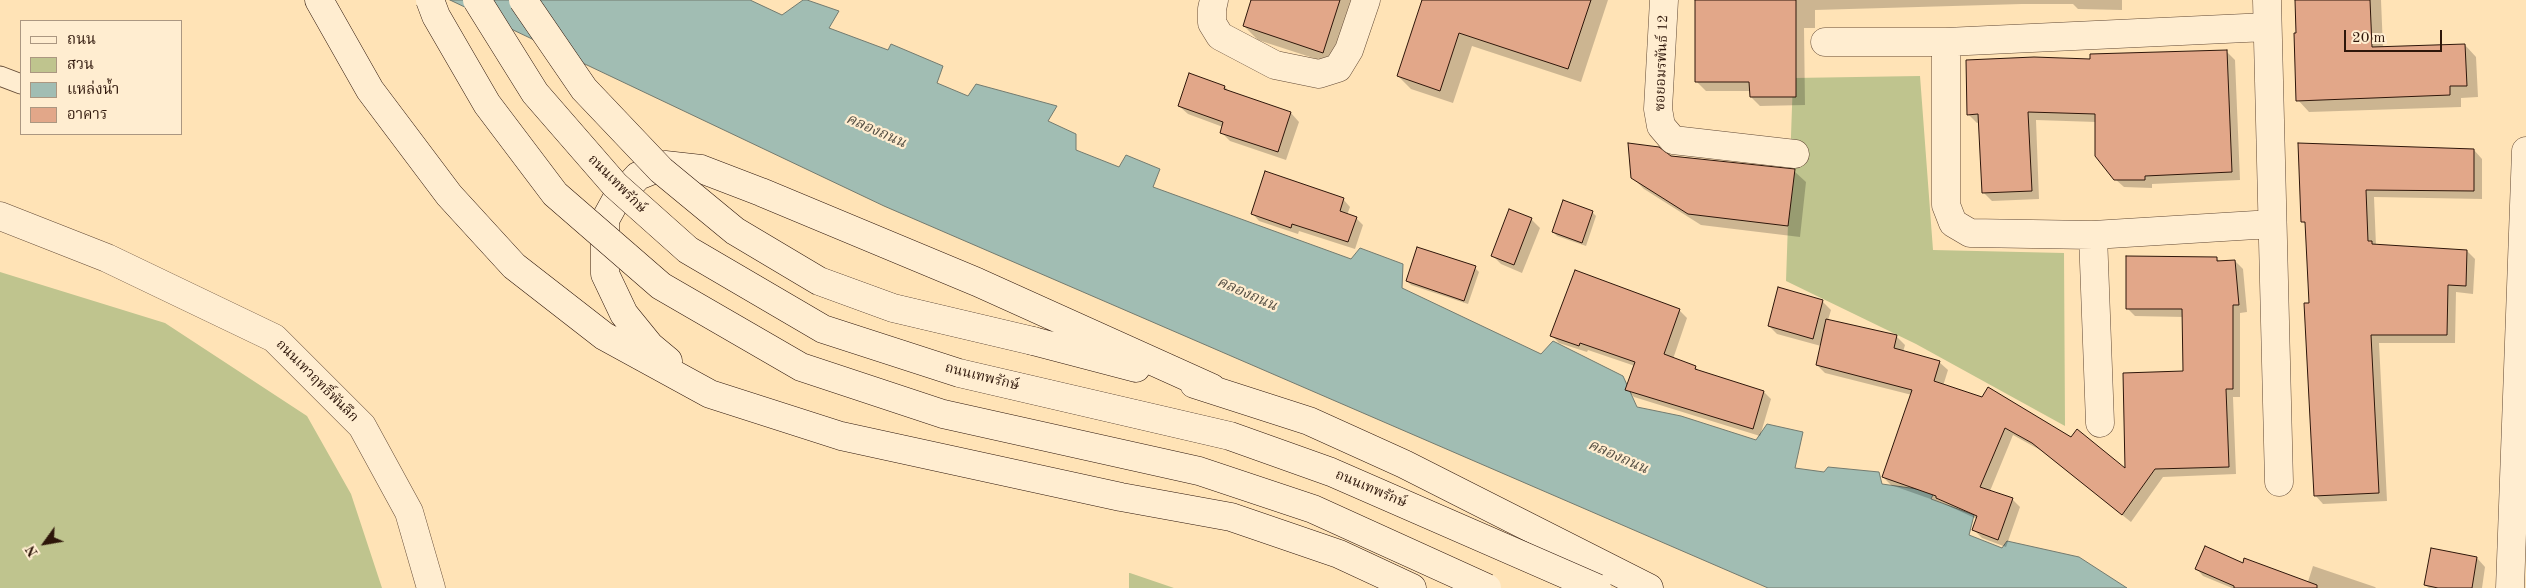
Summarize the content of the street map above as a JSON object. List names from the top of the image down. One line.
{"streets":{"main road":["ซอยอมรพันธ์ 12","ถนนเทพรักษ์","ถนนเทวฤทธิ์พันลึก"]},"water":["คลองถนน"],"legend":["ถนน","สวน","แหล่งน้ำ","อาคาร"],"scale_bar":"20 m","north":"bottom left"}
